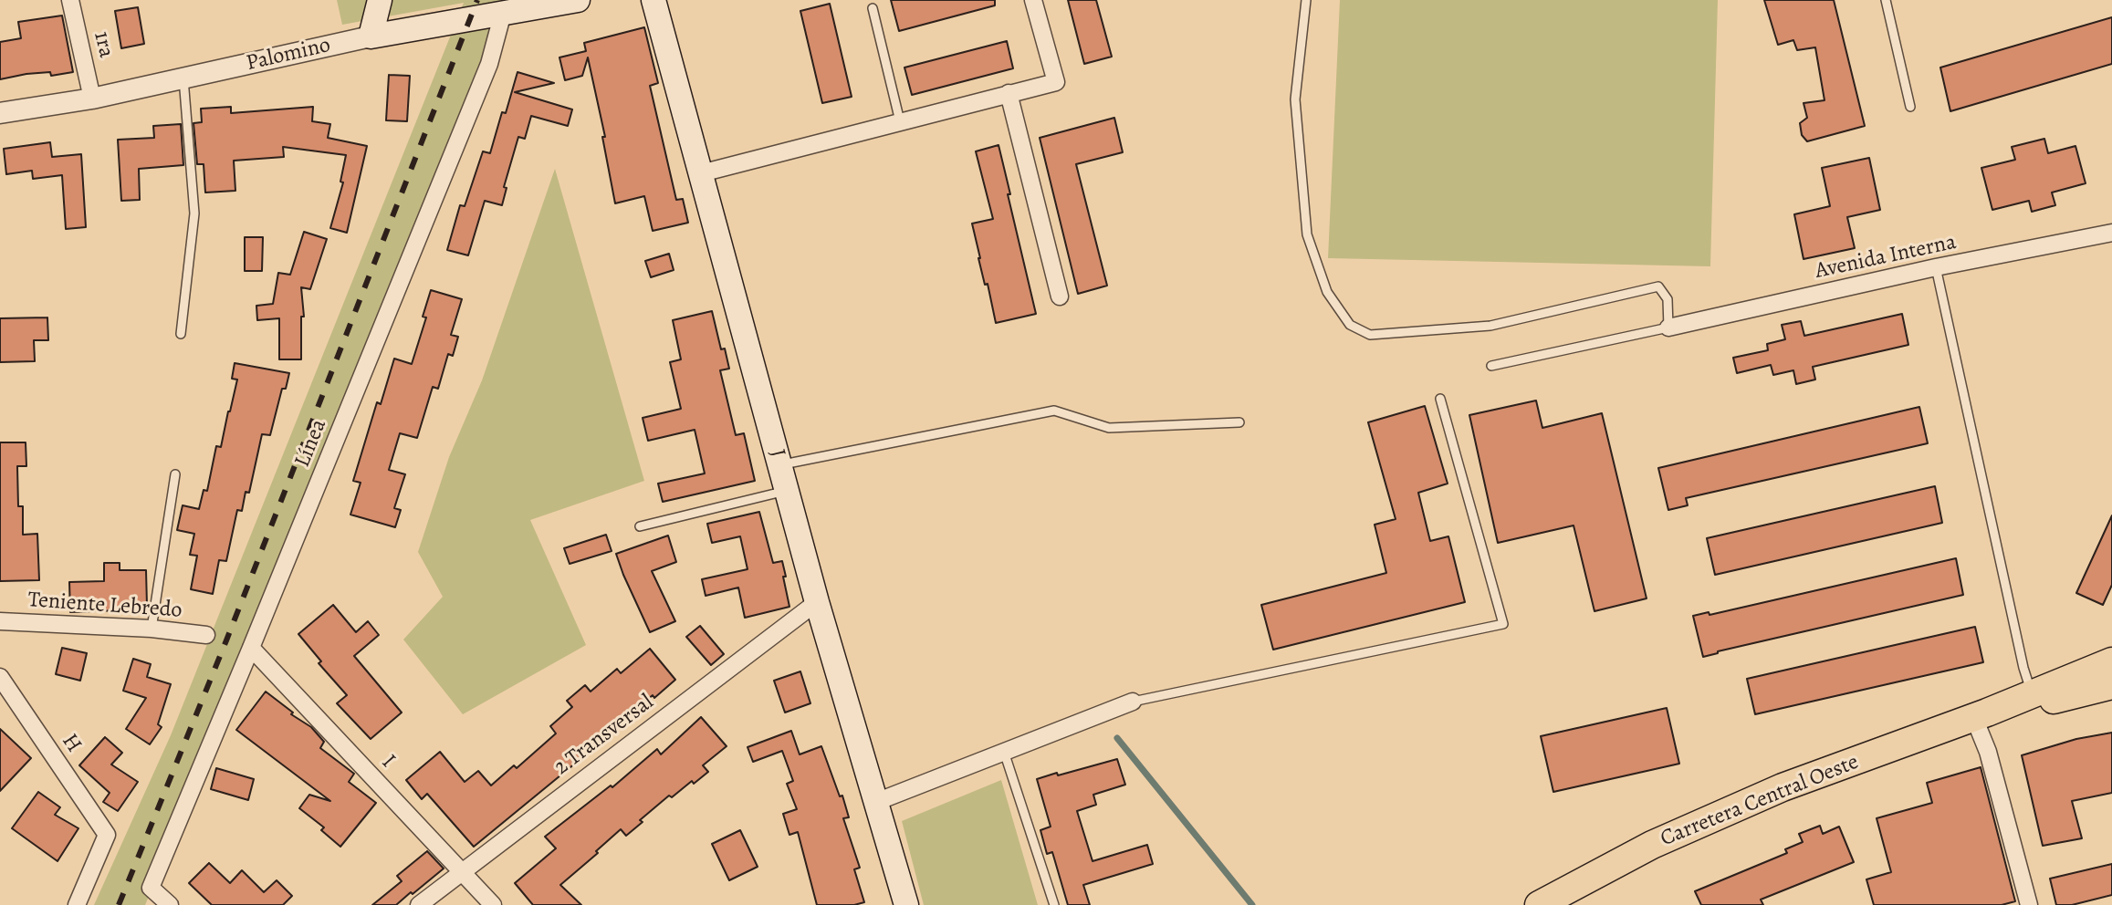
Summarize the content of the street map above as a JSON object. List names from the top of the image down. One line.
{"streets":{"main road":["Palomino","J","Carretera Central Oeste"],"street":["1ra","Avenida Interna","Línea","Teniente Lebredo","2 Transversal","H","I"]},"crossings":[["1ra","Palomino"],["Palomino","Línea"],["Línea","I"],["J","2 Transversal"],["2 Transversal","I"]]}
